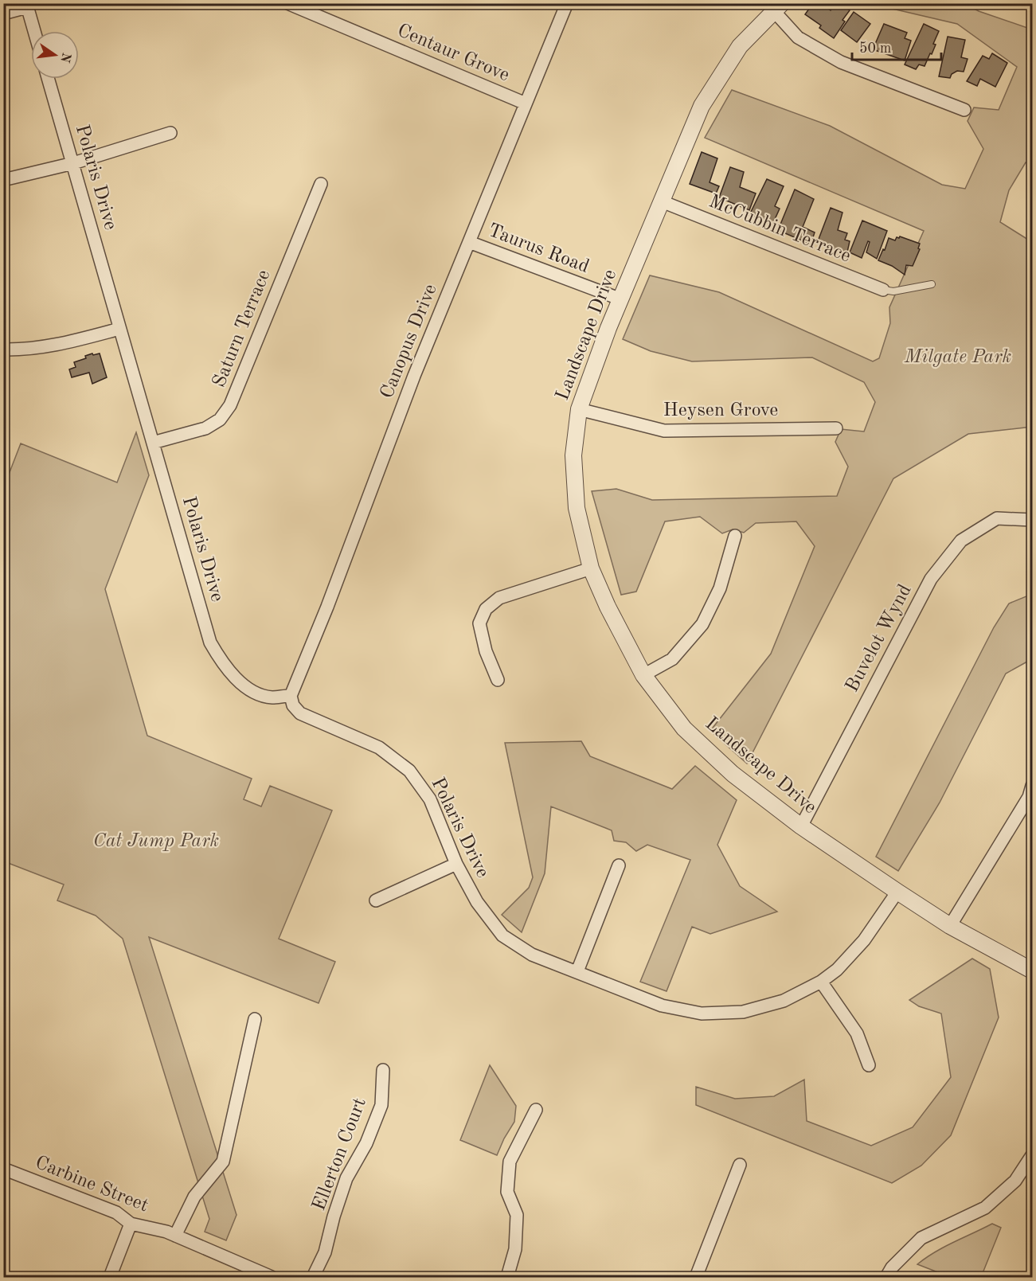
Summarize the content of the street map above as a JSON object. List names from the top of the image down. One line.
{"streets":{"street":["Centaur Grove","Polaris Drive","McCubbin Terrace","Taurus Road","Saturn Terrace","Landscape Drive","Canopus Drive","Heysen Grove","Buvelot Wynd","Ellerton Court","Carbine Street"]},"crossings":[["Centaur Grove","Canopus Drive"],["Polaris Drive","Saturn Terrace"],["Polaris Drive","Landscape Drive"],["Polaris Drive","Canopus Drive"],["McCubbin Terrace","Landscape Drive"],["Taurus Road","Landscape Drive"],["Taurus Road","Canopus Drive"],["Landscape Drive","Heysen Grove"],["Landscape Drive","Buvelot Wynd"]],"parks":["Milgate Park","Cat Jump Park"],"scale_bar":"50 m","north":"right"}
